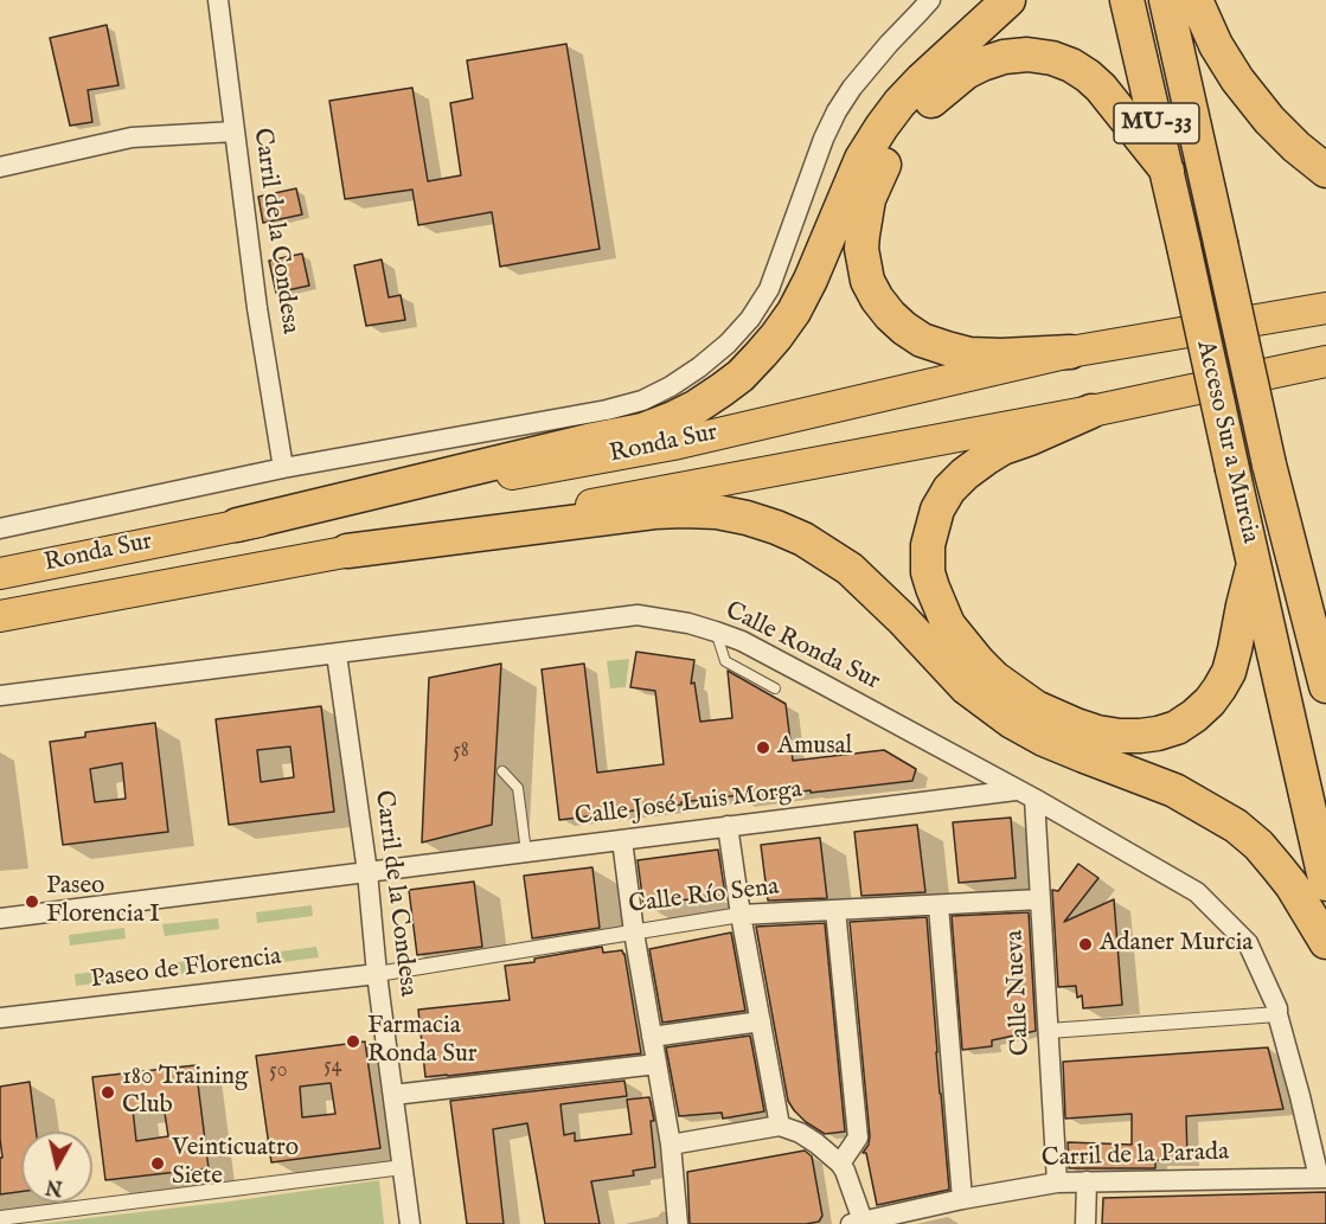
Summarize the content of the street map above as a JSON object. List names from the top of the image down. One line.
{"streets":{"highway":["MU-33","Acceso Sur a Murcia"],"main road":["Ronda Sur"],"street":["Carril de la Condesa","Calle Ronda Sur","Calle José Luis Morga","Calle Río Sena","Paseo de Florencia","Calle Nueva","Carril de la Parada"]},"crossings":[["Carril de la Condesa","Calle Ronda Sur"],["Carril de la Condesa","Calle José Luis Morga"],["Carril de la Condesa","Calle Río Sena"],["Carril de la Condesa","Paseo de Florencia"],["Calle Ronda Sur","Calle José Luis Morga"],["Calle Ronda Sur","Calle Nueva"],["Calle Ronda Sur","Carril de la Parada"],["Calle Río Sena","Paseo de Florencia"],["Calle Río Sena","Calle Nueva"],["Calle Nueva","Carril de la Parada"]],"places":["Amusal","Paseo Florencia I","Adaner Murcia","Farmacia Ronda Sur","180 Training Club","Veinticuatro Siete"],"house_numbers":["58","54","50"],"north":"bottom"}
